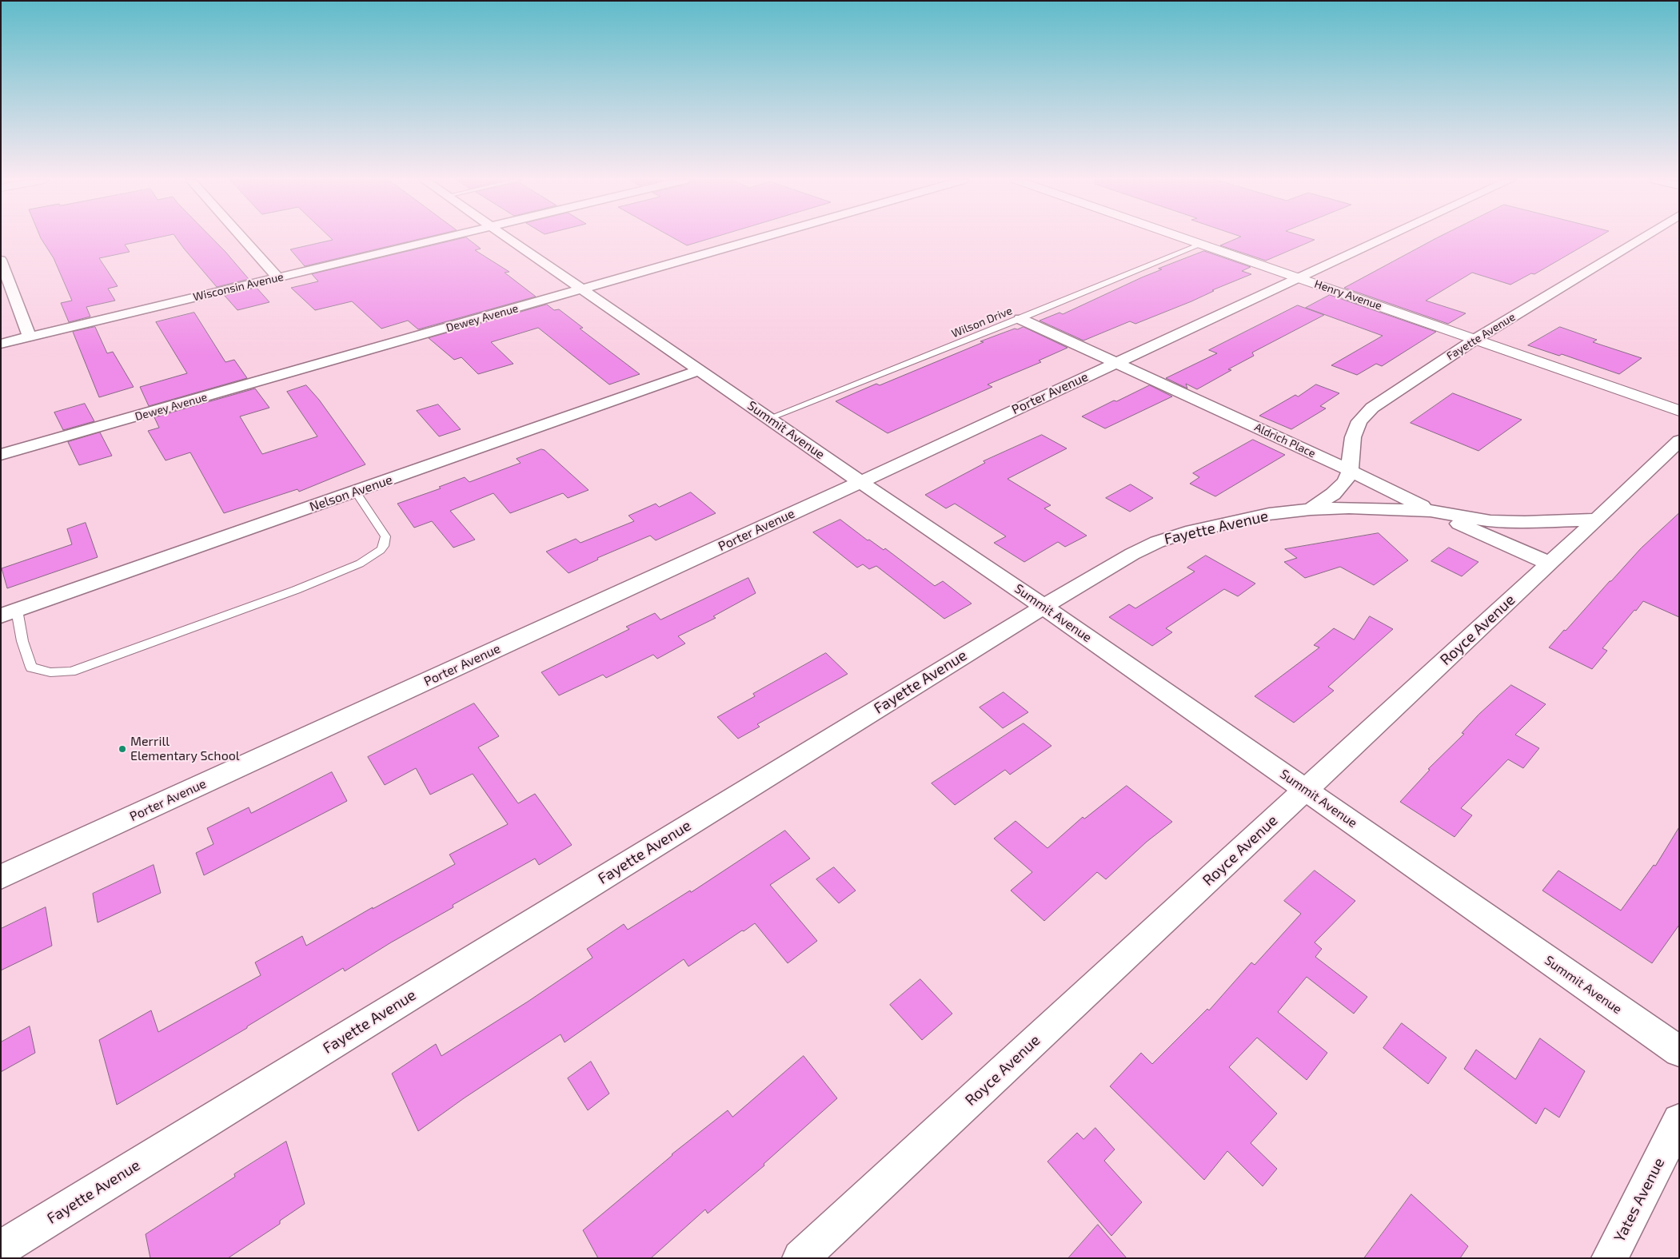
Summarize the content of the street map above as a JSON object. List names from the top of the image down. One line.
{"streets":{"street":["Wisconsin Avenue","Henry Avenue","Dewey Avenue","Fayette Avenue","Porter Avenue","Summit Avenue","Aldrich Place","Nelson Avenue","Royce Avenue","Yates Avenue"],"lane":["Wilson Drive"]},"crossings":[["Henry Avenue","Wilson Drive"],["Henry Avenue","Fayette Avenue"],["Henry Avenue","Porter Avenue"],["Dewey Avenue","Summit Avenue"],["Wilson Drive","Summit Avenue"],["Wilson Drive","Aldrich Place"],["Fayette Avenue","Summit Avenue"],["Fayette Avenue","Aldrich Place"],["Fayette Avenue","Royce Avenue"],["Porter Avenue","Summit Avenue"],["Porter Avenue","Aldrich Place"],["Summit Avenue","Nelson Avenue"],["Summit Avenue","Royce Avenue"],["Aldrich Place","Royce Avenue"]],"places":["Merrill Elementary School"]}
